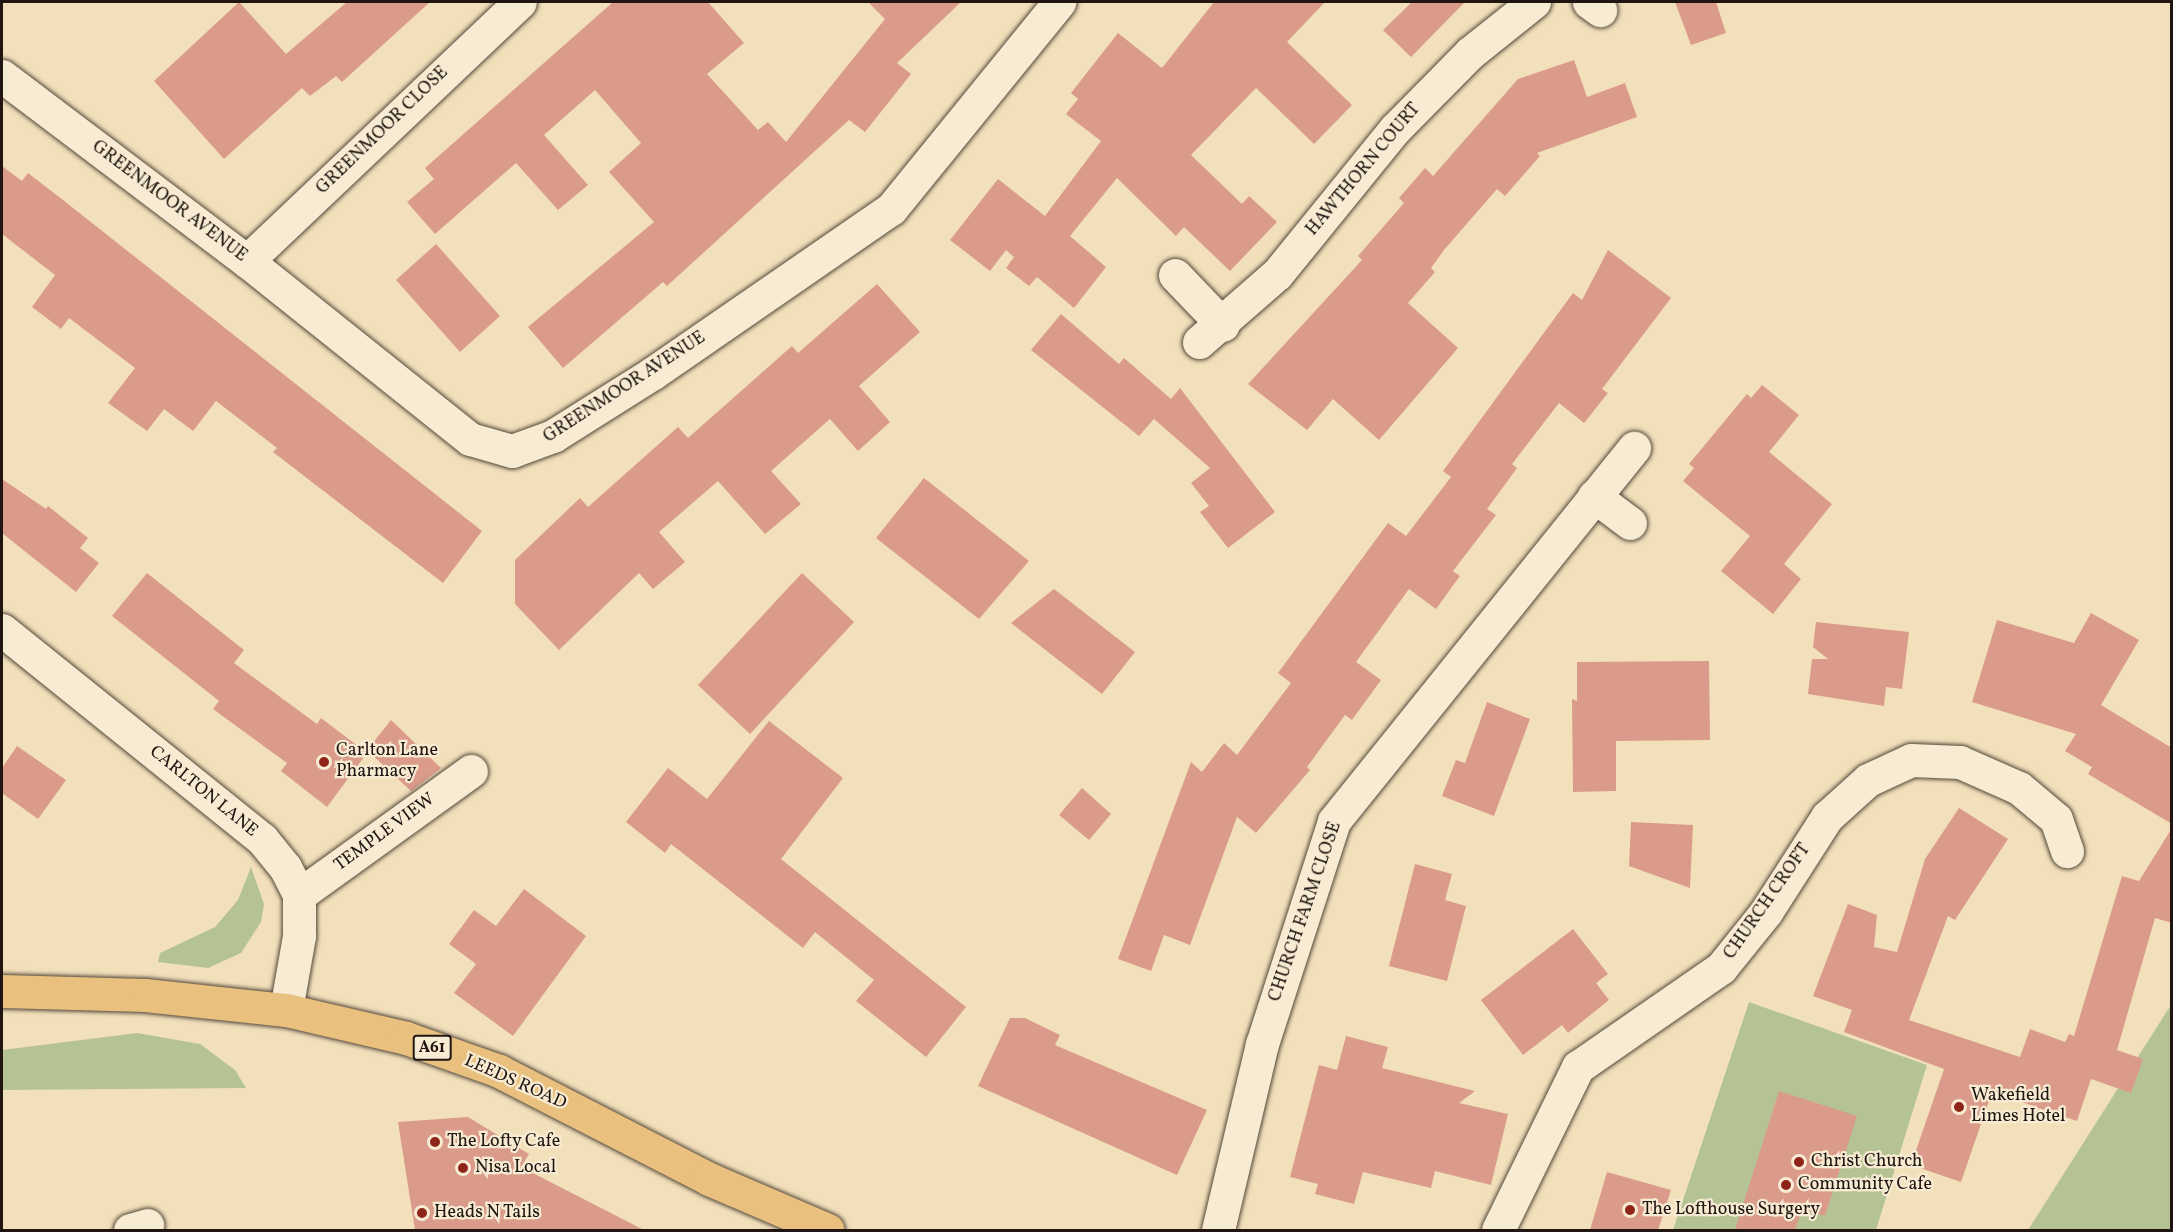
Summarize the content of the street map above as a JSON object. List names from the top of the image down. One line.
{"streets":{"main road":["A61","LEEDS ROAD"],"street":["GREENMOOR CLOSE","HAWTHORN COURT","GREENMOOR AVENUE","CARLTON LANE","TEMPLE VIEW","CHURCH CROFT","CHURCH FARM CLOSE"]},"crossings":[["GREENMOOR CLOSE","GREENMOOR AVENUE"],["CARLTON LANE","TEMPLE VIEW"],["CARLTON LANE","LEEDS ROAD"]],"places":["Carlton Lane Pharmacy","Wakefield Limes Hotel","The Lofty Cafe","Christ Church","Nisa Local","Community Cafe","The Lofthouse Surgery","Heads N Tails"]}
